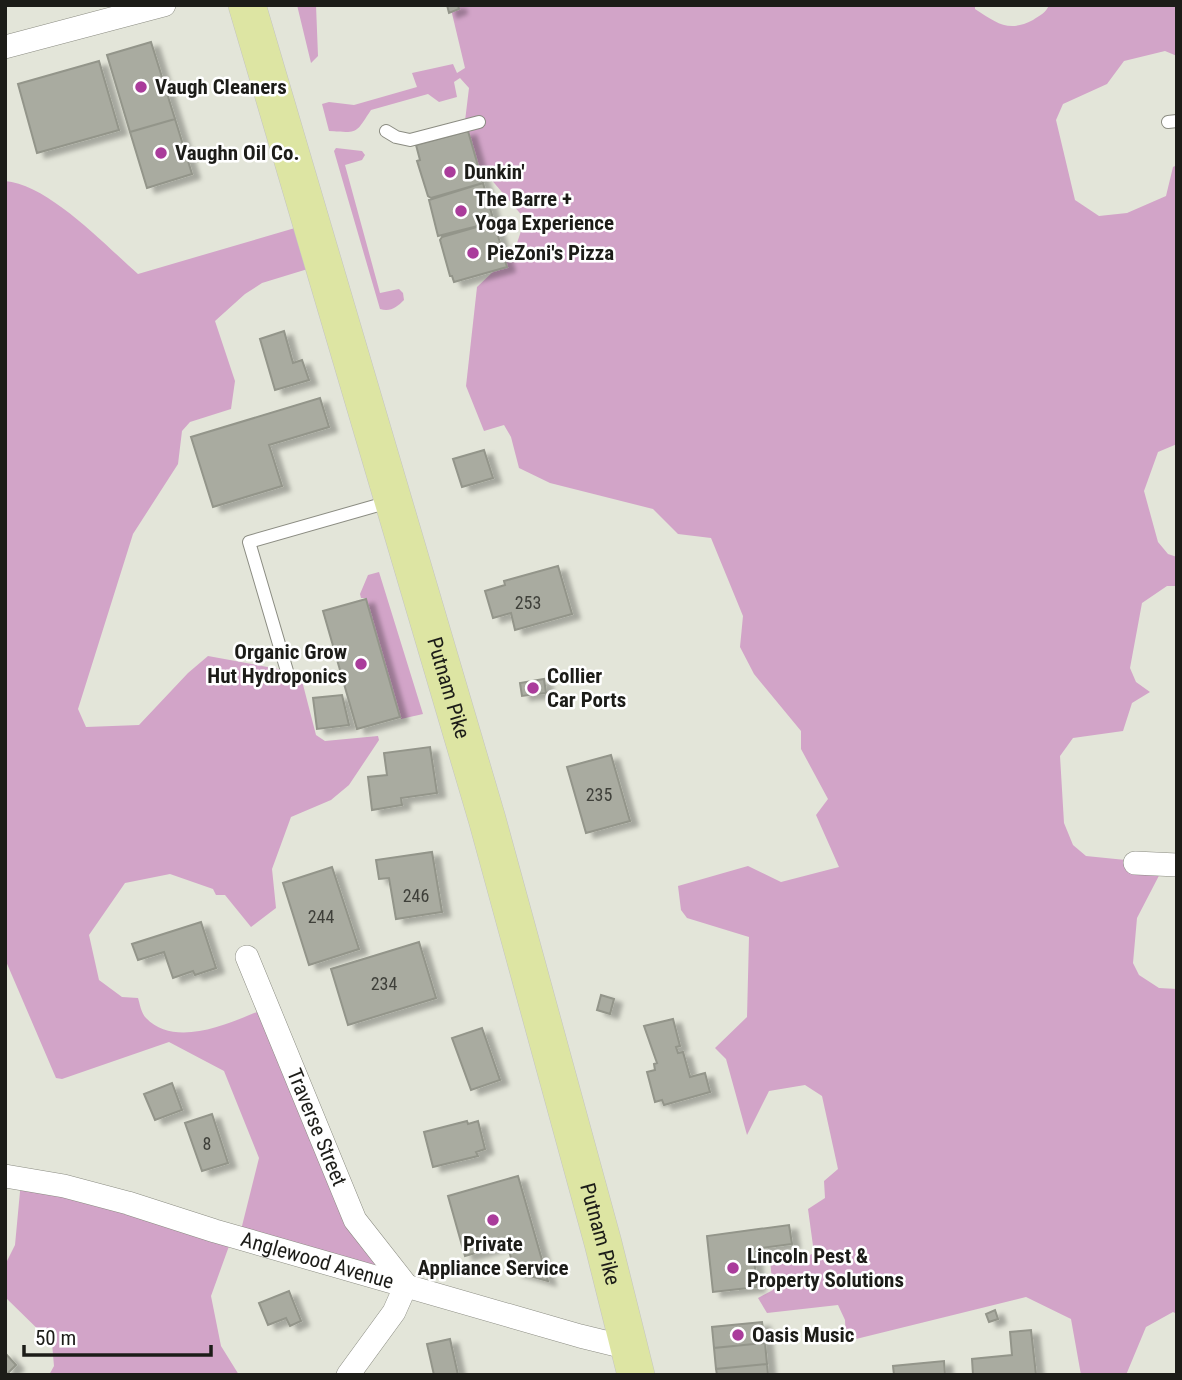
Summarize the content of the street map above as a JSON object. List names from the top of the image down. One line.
{"streets":{"main road":["Putnam Pike"],"street":["Traverse Street","Anglewood Avenue"]},"crossings":[["Putnam Pike","Anglewood Avenue"],["Traverse Street","Anglewood Avenue"]],"places":["Vaugh Cleaners","Vaughn Oil Co.","Dunkin'","The Barre + Yoga Experience","PieZoni's Pizza","Organic Grow Hut Hydroponics","Collier Car Ports","Private Appliance Service","Lincoln Pest & Property Solutions","Oasis Music"],"house_numbers":["253","235","246","244","234","8"],"scale_bar":"50 m"}
